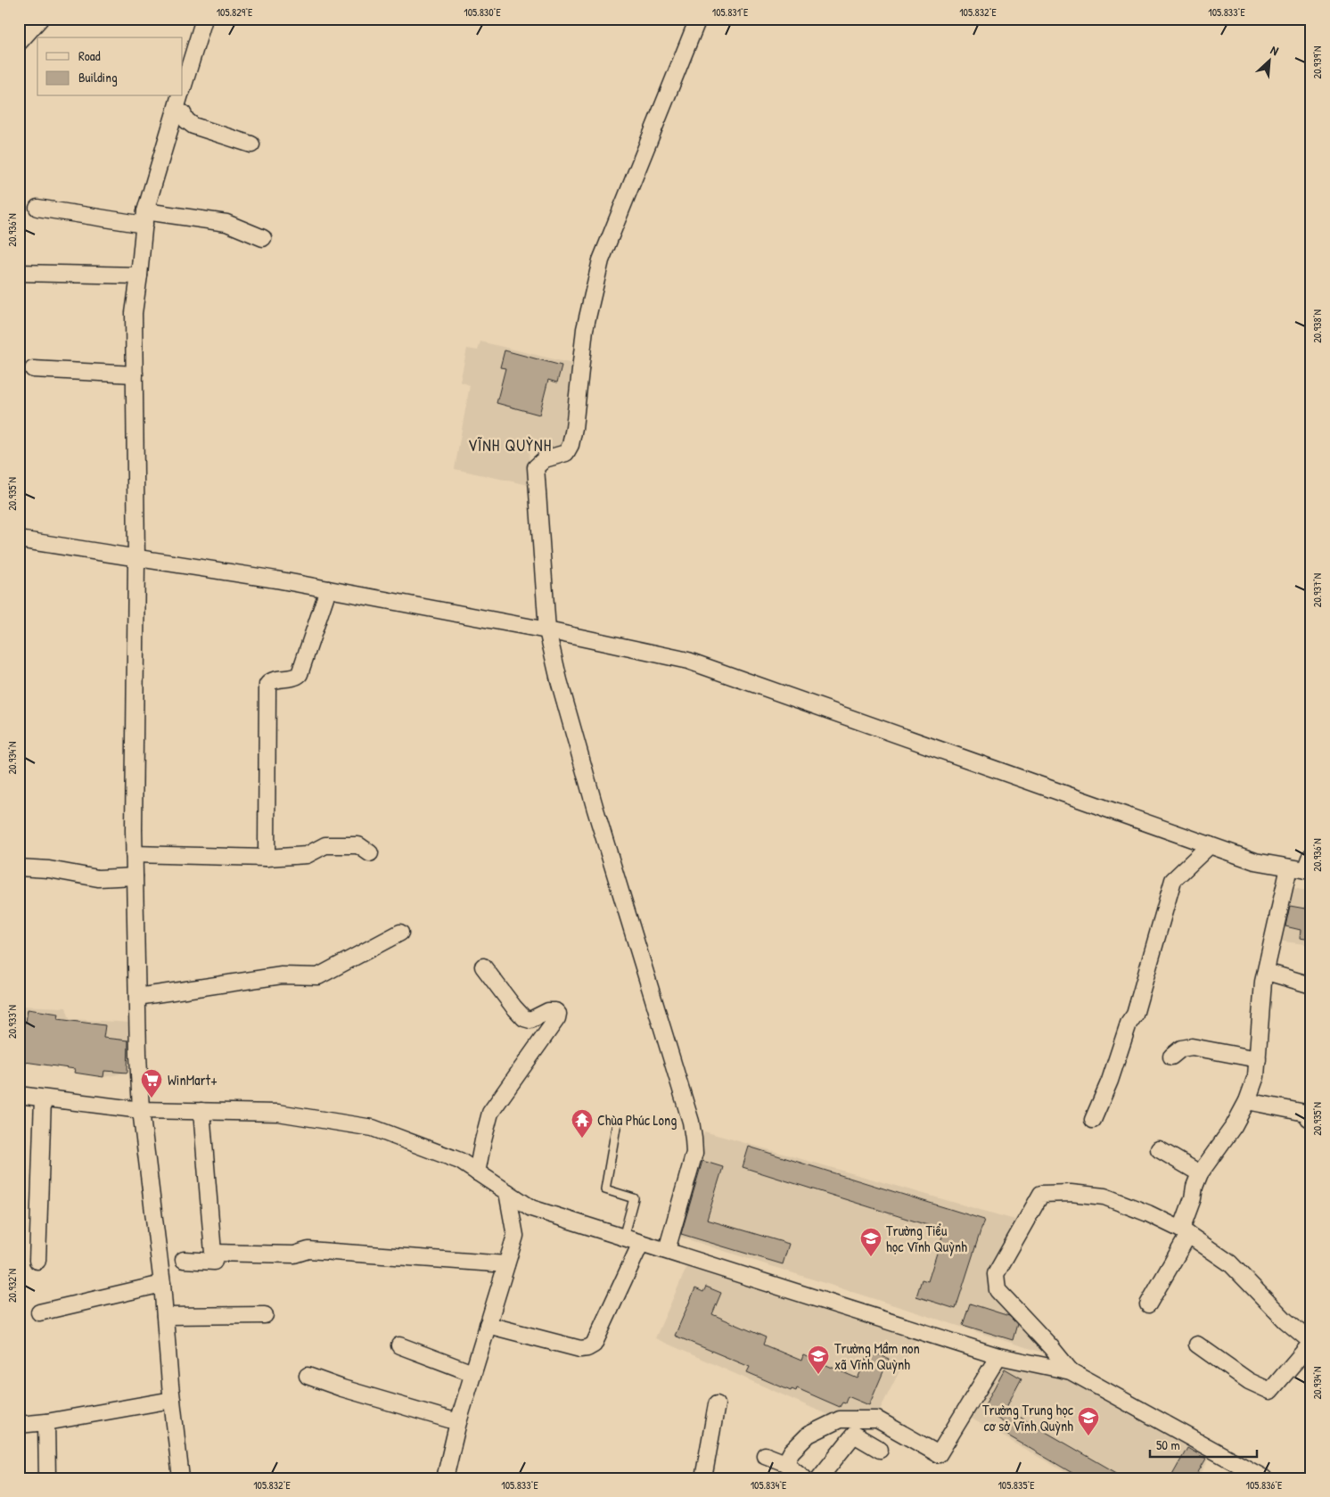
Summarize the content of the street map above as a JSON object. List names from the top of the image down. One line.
{"districts":["VĨNH QUỲNH"],"places":{"supermarket":["WinMart+"],"temple":["Chùa Phúc Long"],"school or university":["Trường Tiểu học Vĩnh Quỳnh","Trường Mầm non xã Vĩnh Quỳnh","Trường Trung học cơ sở Vĩnh Quỳnh"]},"legend":["Road","Building"],"scale_bar":"50 m","north":"top right","coordinates":["105.829°E","105.830°E","105.831°E","105.832°E","105.833°E","20.939°N","20.936°N","20.938°N","20.935°N","20.937°N","20.934°N","20.933°N","20.932°N","105.834°E","105.835°E","105.836°E"]}
